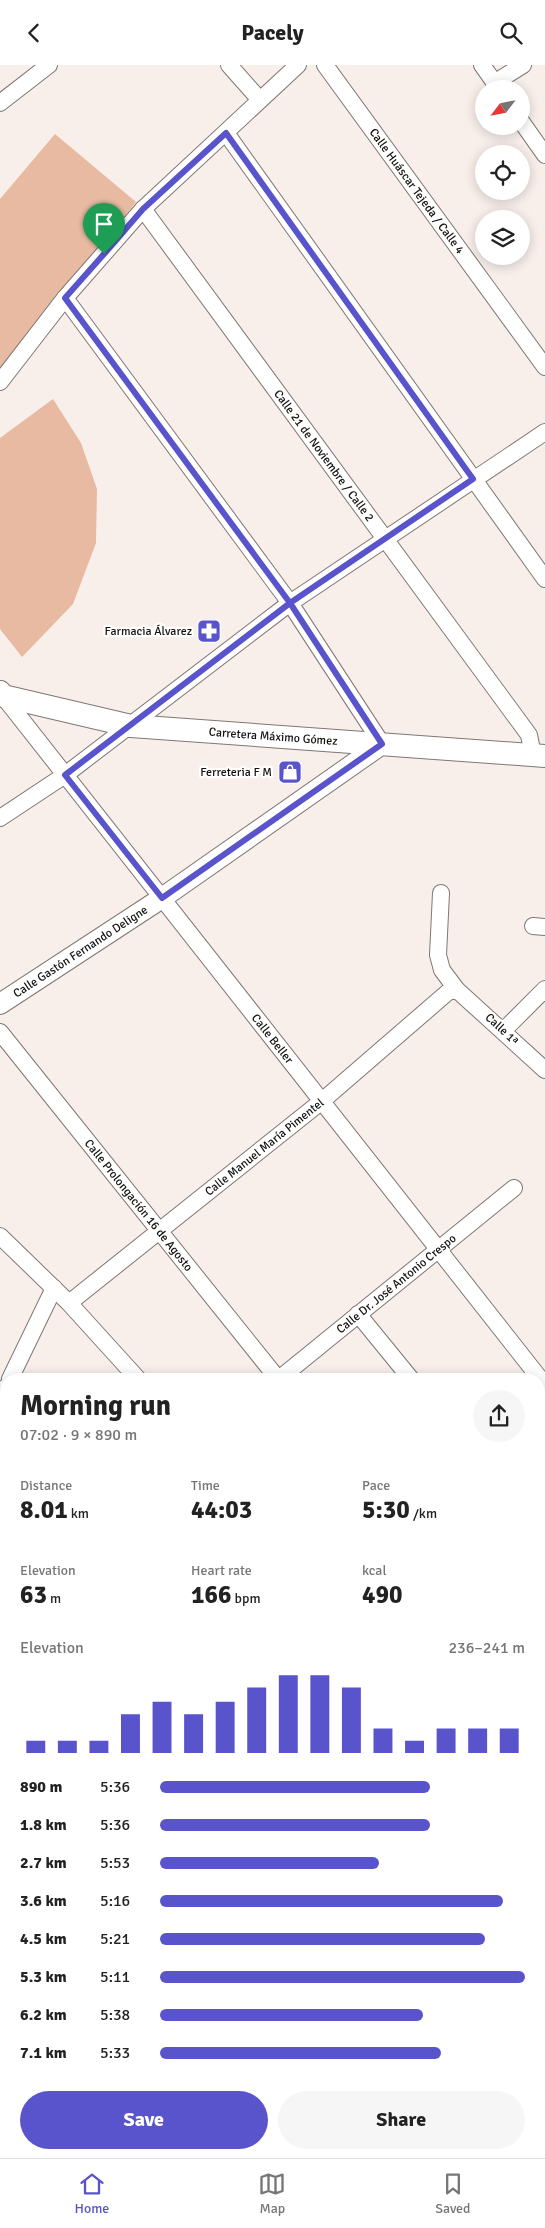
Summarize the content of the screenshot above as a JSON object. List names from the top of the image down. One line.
{"streets":{"main road":["Carretera Máximo Gómez"],"street":["Calle Huáscar Tejeda / Calle 4","Calle 21 de Noviembre / Calle 2","Calle Gastón Fernando Deligne","Calle 1ª","Calle Beller","Calle Manuel María Pimentel","Calle Prolongación 16 de Agosto","Calle Dr. José Antonio Crespo"]},"crossings":[["Calle 21 de Noviembre / Calle 2","Carretera Máximo Gómez"],["Carretera Máximo Gómez","Calle Gastón Fernando Deligne"],["Carretera Máximo Gómez","Calle Beller"],["Calle Gastón Fernando Deligne","Calle Beller"],["Calle 1ª","Calle Manuel María Pimentel"],["Calle Beller","Calle Manuel María Pimentel"],["Calle Beller","Calle Dr. José Antonio Crespo"],["Calle Manuel María Pimentel","Calle Prolongación 16 de Agosto"]],"places":{"pharmacy":["Farmacia Álvarez"],"shop":["Ferreteria F M"]},"north":"bottom left","page":{"header":"Pacely","heading":["Morning run","07:02 · 9 × 890 m"],"stats":[["Distance","8.01 km"],["Time","44:03"],["Pace","5:30 /km"],["Elevation","63 m"],["Heart rate","166 bpm"],["kcal","490"]],"chart":["Elevation","236–241 m"],"list":[{"name":"890 m","note":"5:36"},{"name":"1.8 km","note":"5:36"},{"name":"2.7 km","note":"5:53"},{"name":"3.6 km","note":"5:16"},{"name":"4.5 km","note":"5:21"},{"name":"5.3 km","note":"5:11"},{"name":"6.2 km","note":"5:38"},{"name":"7.1 km","note":"5:33"}],"buttons":["Save","Share"],"tabs":["Home","Map","Saved"]}}
